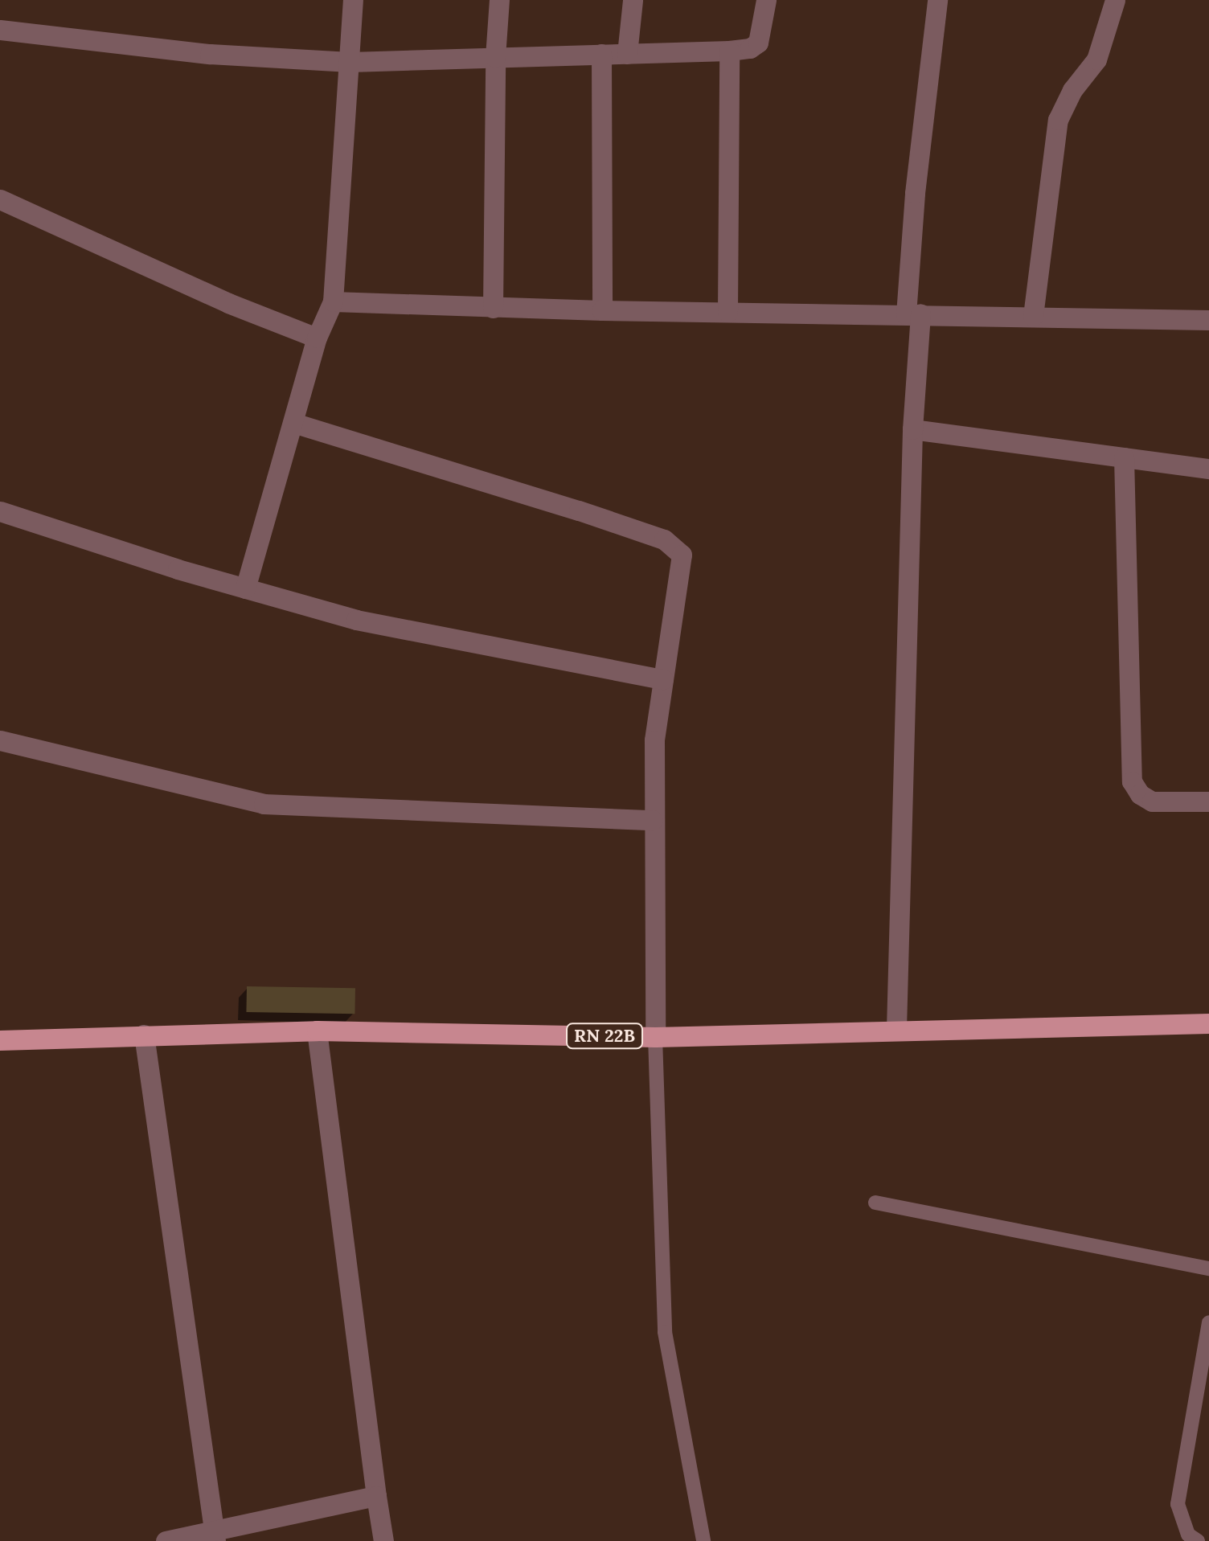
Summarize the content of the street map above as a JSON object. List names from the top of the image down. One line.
{"streets":{"main road":["RN 22B"]}}
